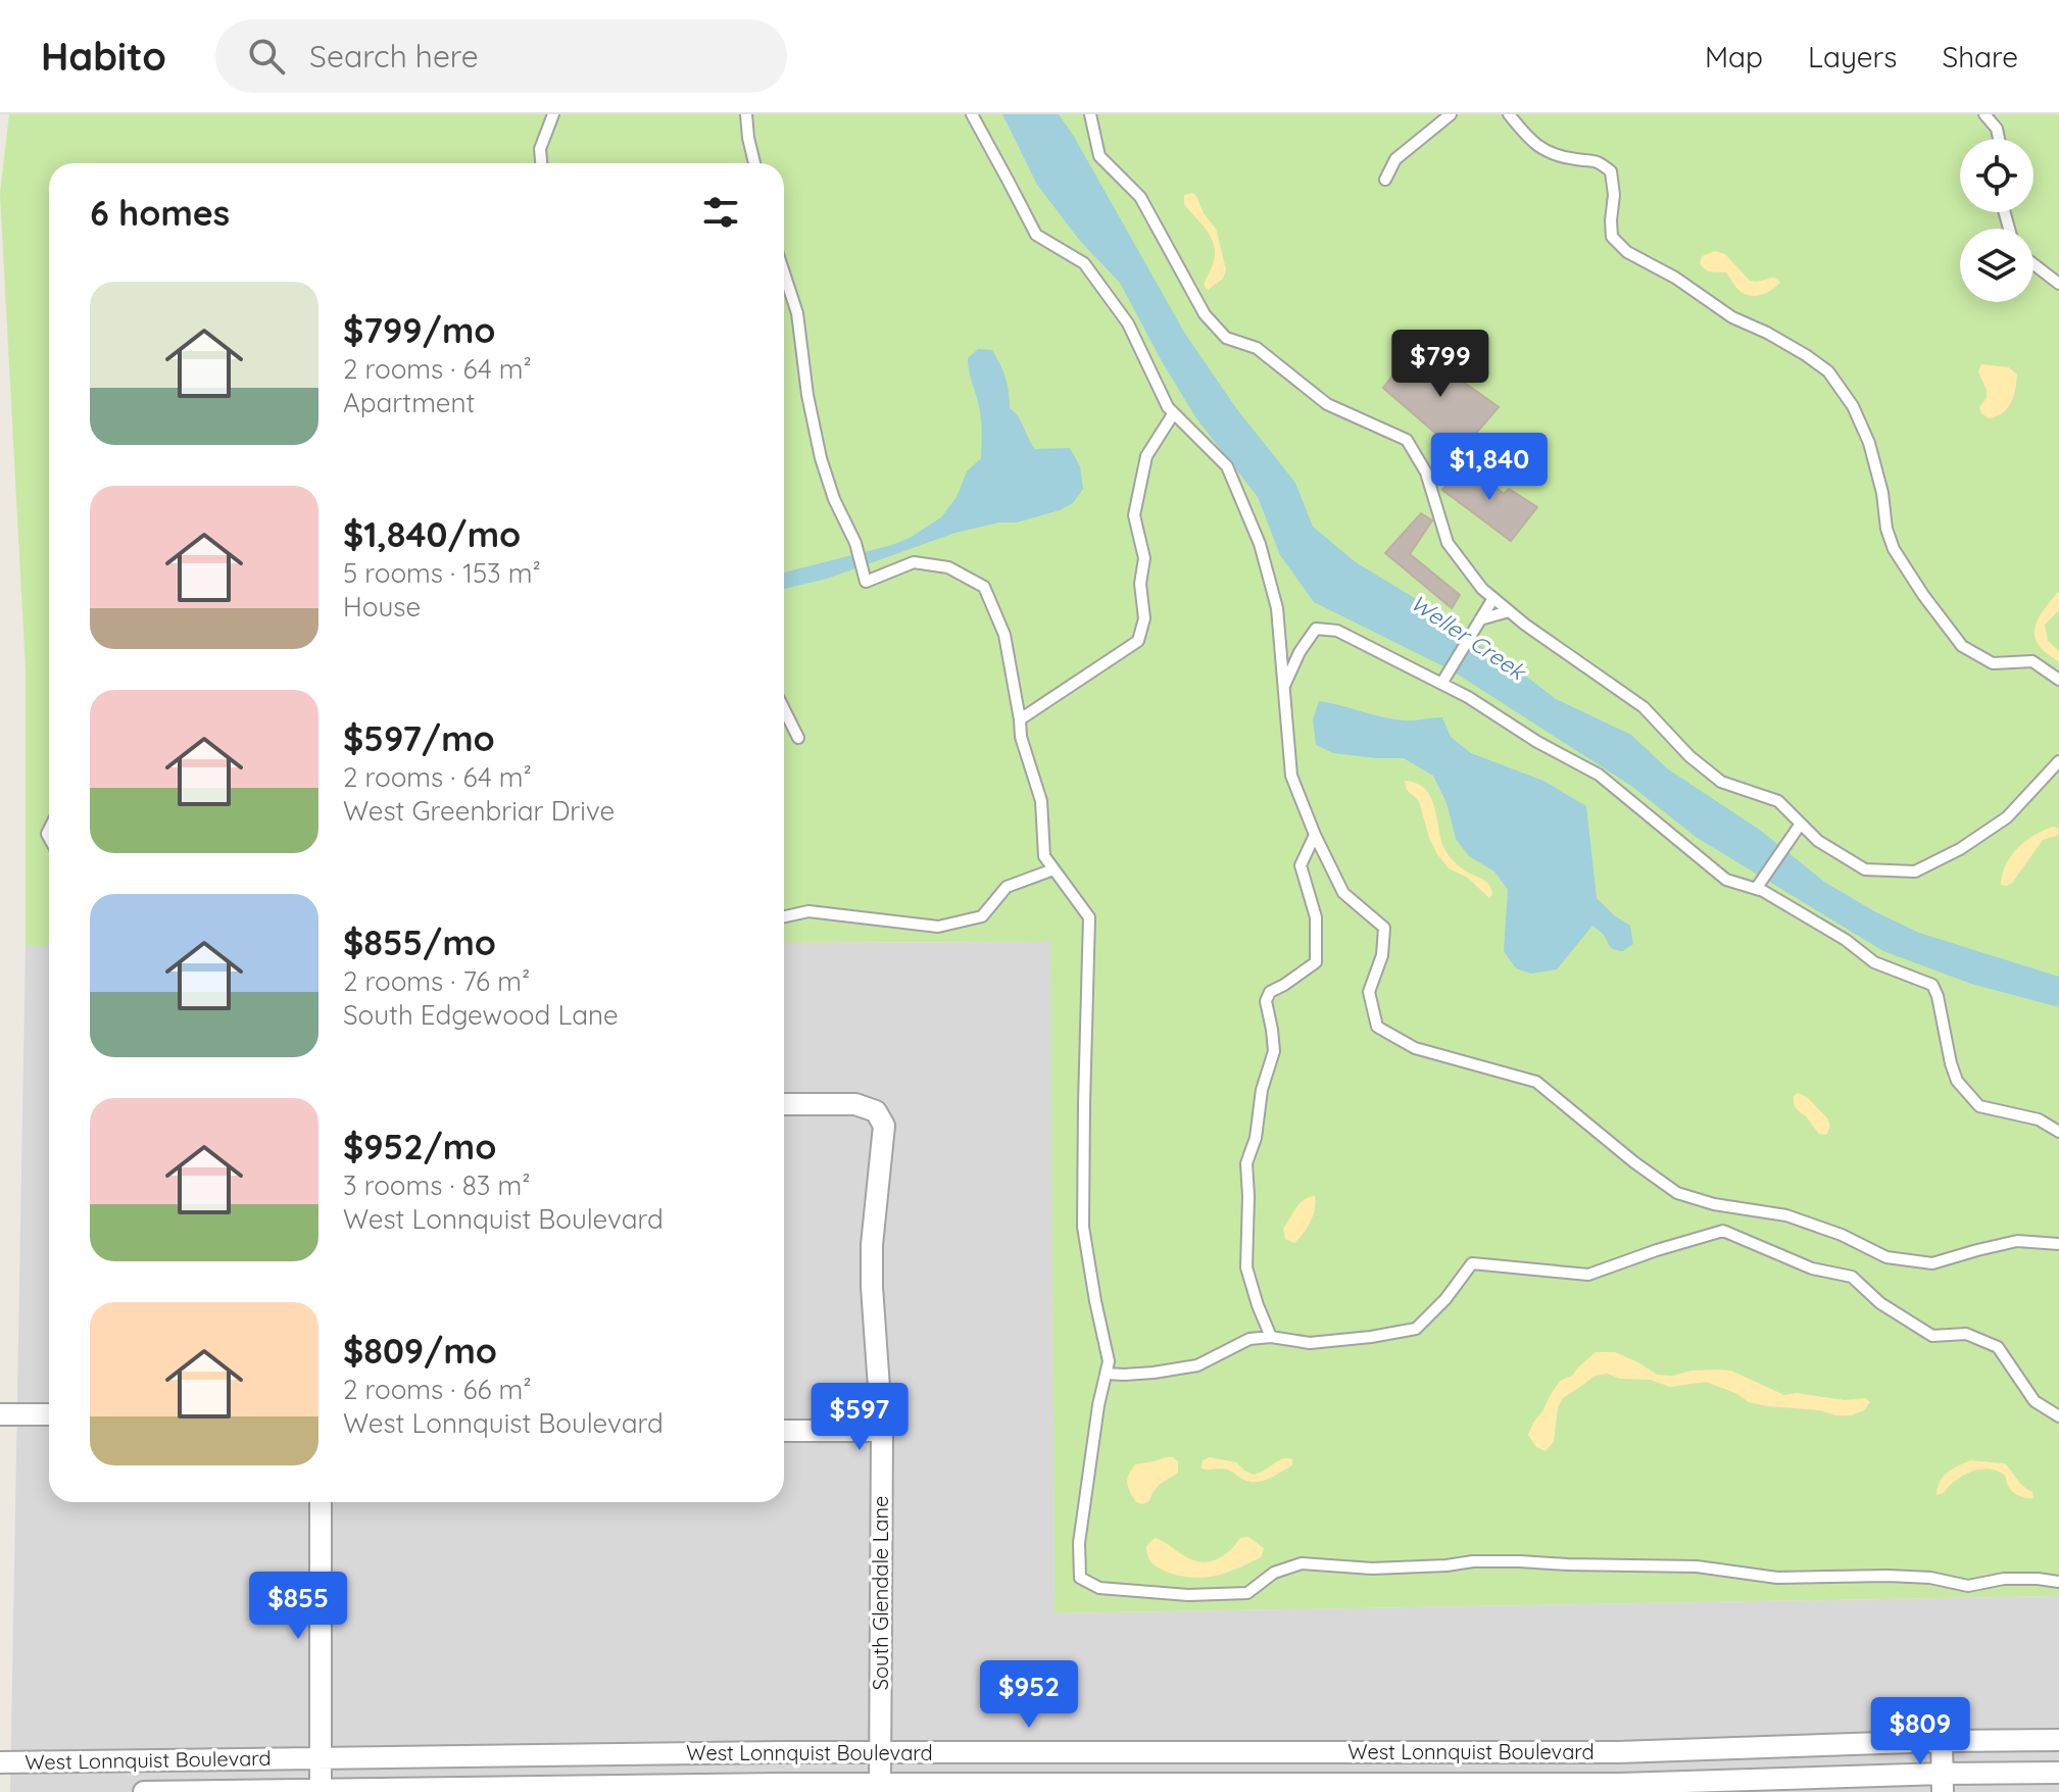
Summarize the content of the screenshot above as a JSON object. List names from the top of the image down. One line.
{"streets":{"street":["South Glendale Lane","West Lonnquist Boulevard"]},"crossings":[["South Glendale Lane","West Lonnquist Boulevard"]],"water":["Weller Creek"],"page":{"header":"Habito","search":"Search here","nav":["Map","Layers","Share"],"heading":"6 homes","list":[{"name":"$799/mo","note":"2 rooms · 64 m² · Apartment"},{"name":"$1,840/mo","note":"5 rooms · 153 m² · House"},{"name":"$597/mo","note":"2 rooms · 64 m² · West Greenbriar Drive"},{"name":"$855/mo","note":"2 rooms · 76 m² · South Edgewood Lane"},{"name":"$952/mo","note":"3 rooms · 83 m² · West Lonnquist Boulevard"},{"name":"$809/mo","note":"2 rooms · 66 m² · West Lonnquist Boulevard"}],"price":["$799","$1,840","$597","$855","$952","$809"]}}
